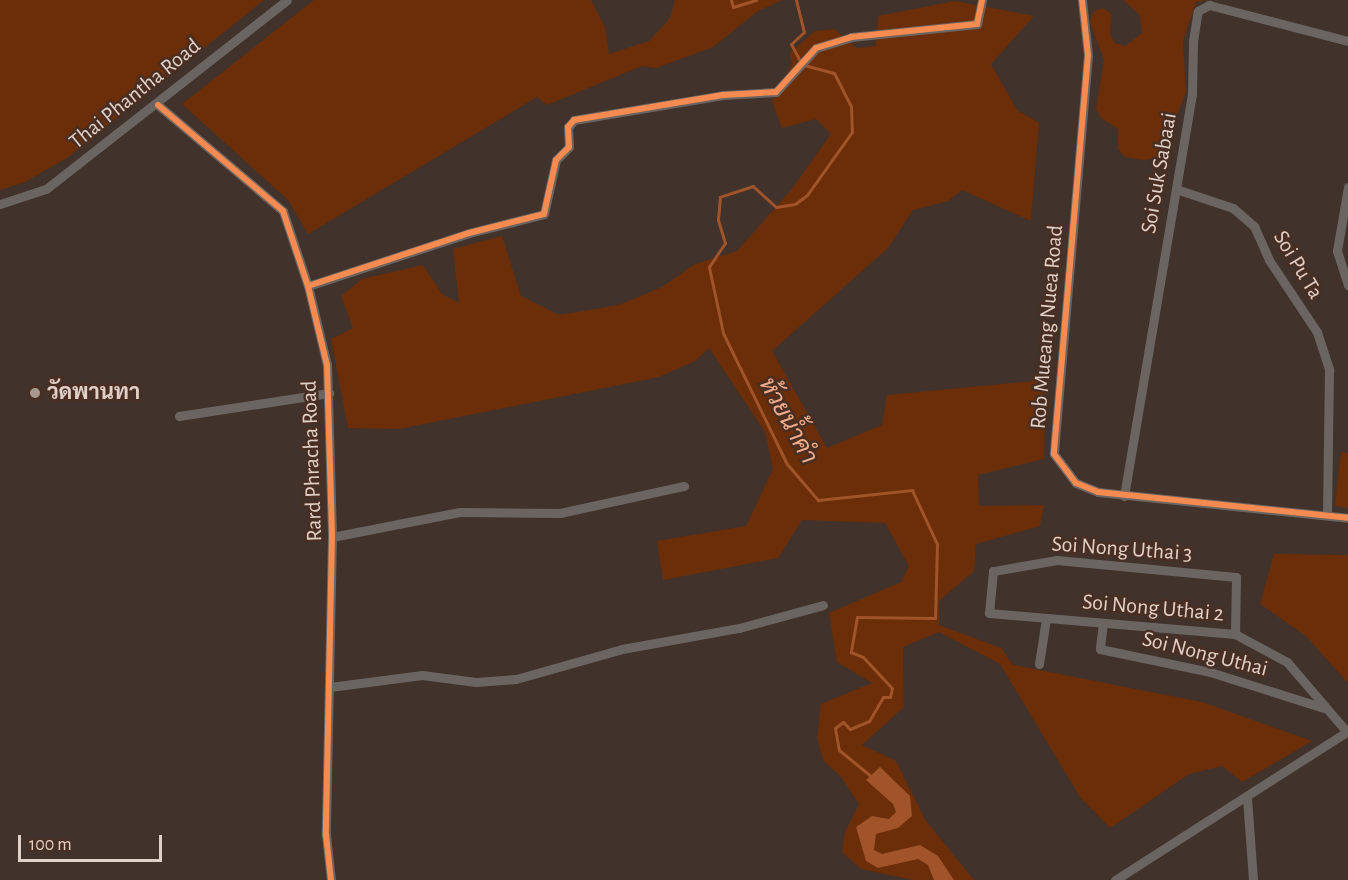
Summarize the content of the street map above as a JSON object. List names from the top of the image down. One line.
{"streets":{"street":["Thai Phantha Road","Soi Suk Sabaai","Soi Pu Ta","Rob Mueang Nuea Road","Rard Phracha Road","Soi Nong Uthai 3","Soi Nong Uthai 2","Soi Nong Uthai"]},"crossings":[["Thai Phantha Road","Rard Phracha Road"],["Soi Suk Sabaai","Soi Pu Ta"],["Soi Suk Sabaai","Rob Mueang Nuea Road"],["Soi Pu Ta","Rob Mueang Nuea Road"],["Soi Nong Uthai 3","Soi Nong Uthai 2"],["Soi Nong Uthai 2","Soi Nong Uthai"]],"water":["ห้วยน้ำคำ"],"places":["วัดพานทา"],"scale_bar":"100 m"}
